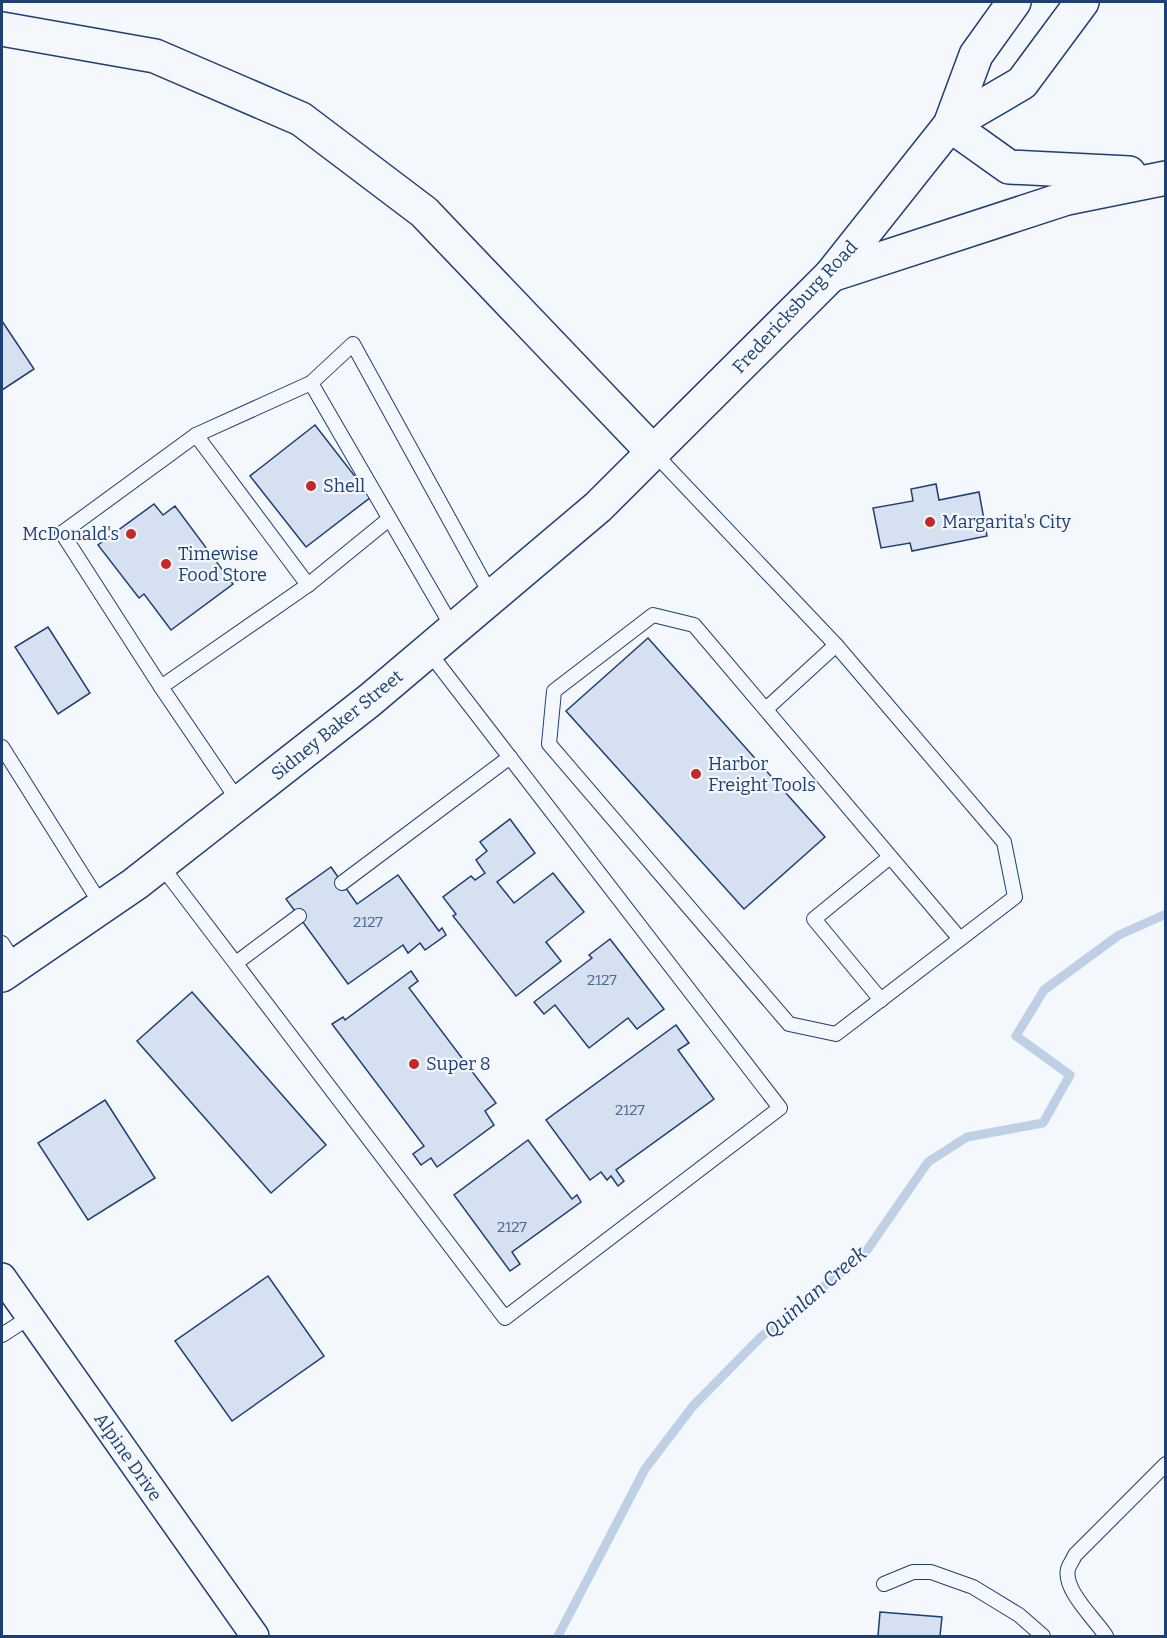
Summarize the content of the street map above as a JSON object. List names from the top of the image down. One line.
{"streets":{"main road":["Fredericksburg Road","Sidney Baker Street"],"street":["Alpine Drive"]},"crossings":[["Fredericksburg Road","Sidney Baker Street"]],"water":["Quinlan Creek"],"places":["Shell","Margarita's City","McDonald's","Timewise Food Store","Harbor Freight Tools","Super 8"],"house_numbers":["2127","2127","2127","2127"]}
